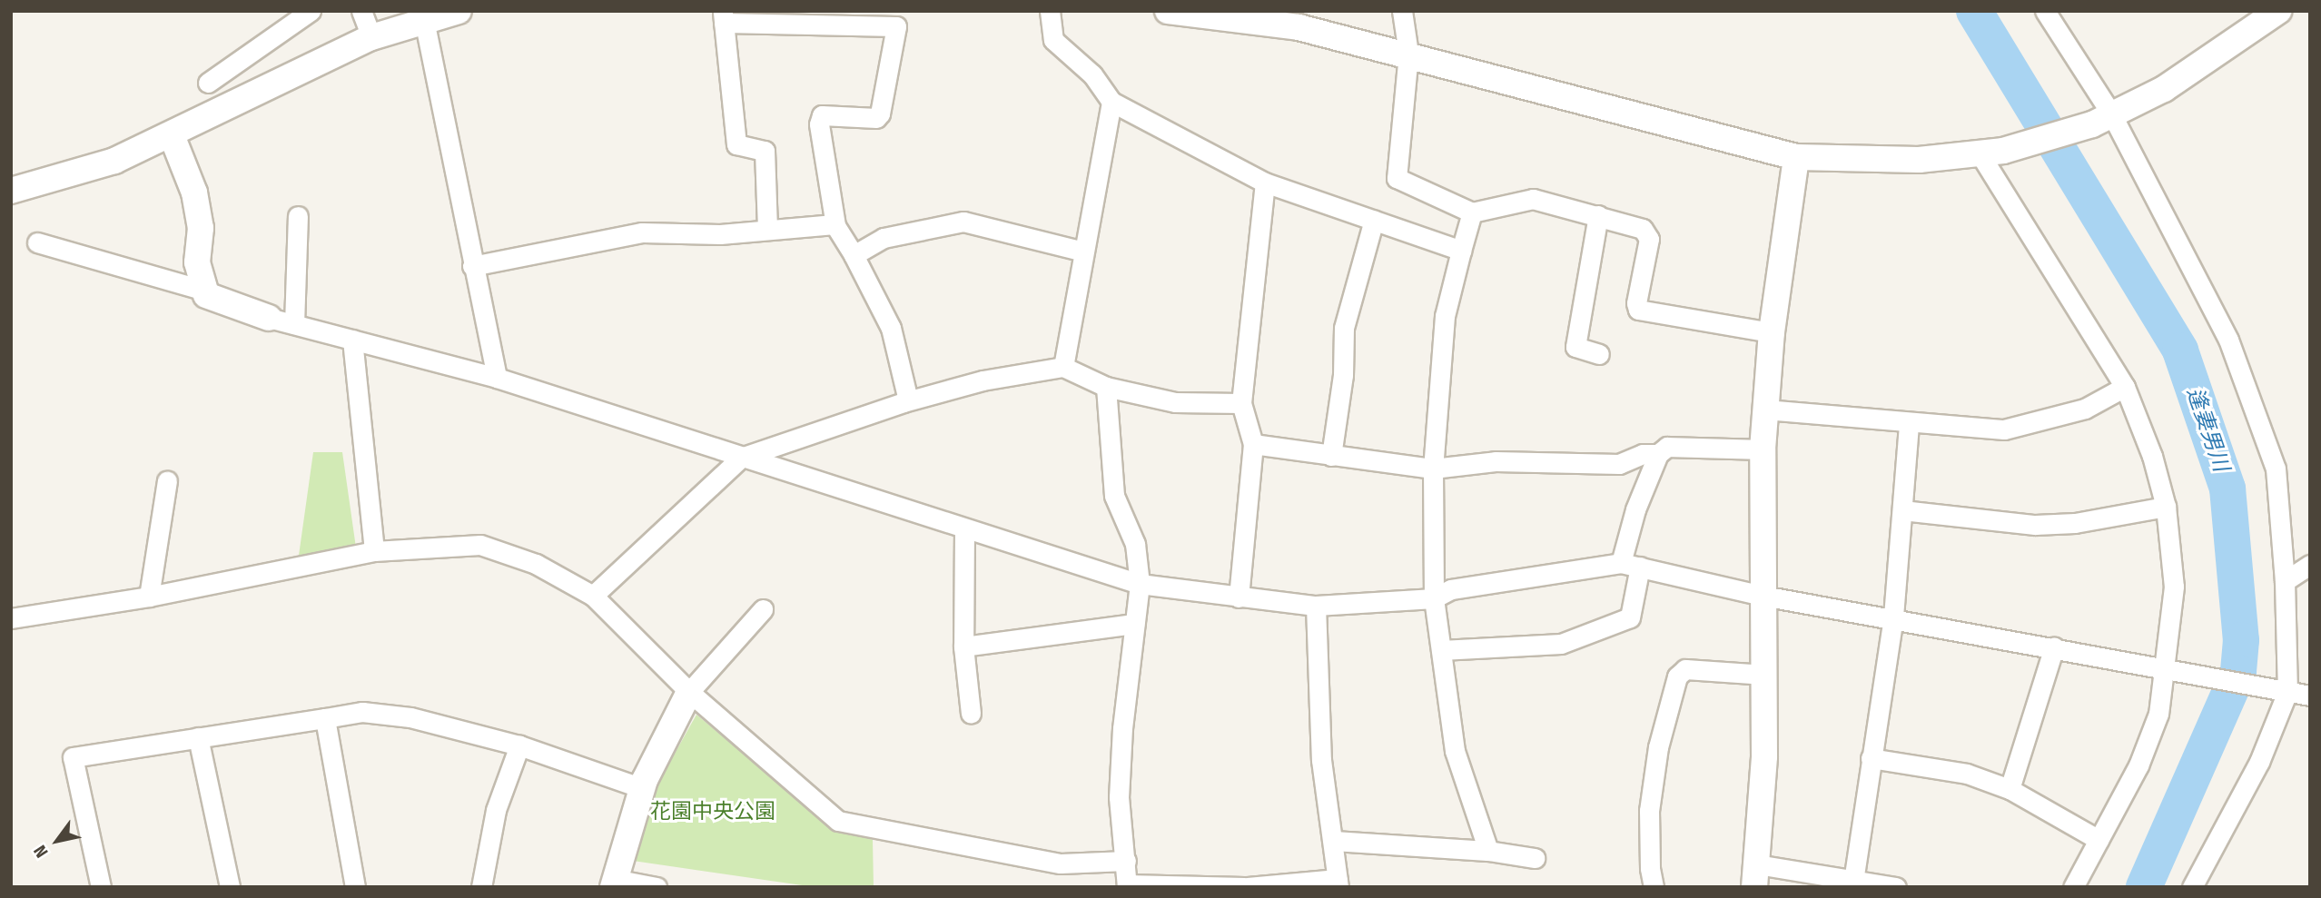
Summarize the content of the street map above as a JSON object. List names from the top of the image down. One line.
{"water":["逢妻男川"],"parks":["花園中央公園"],"north":"bottom left"}
